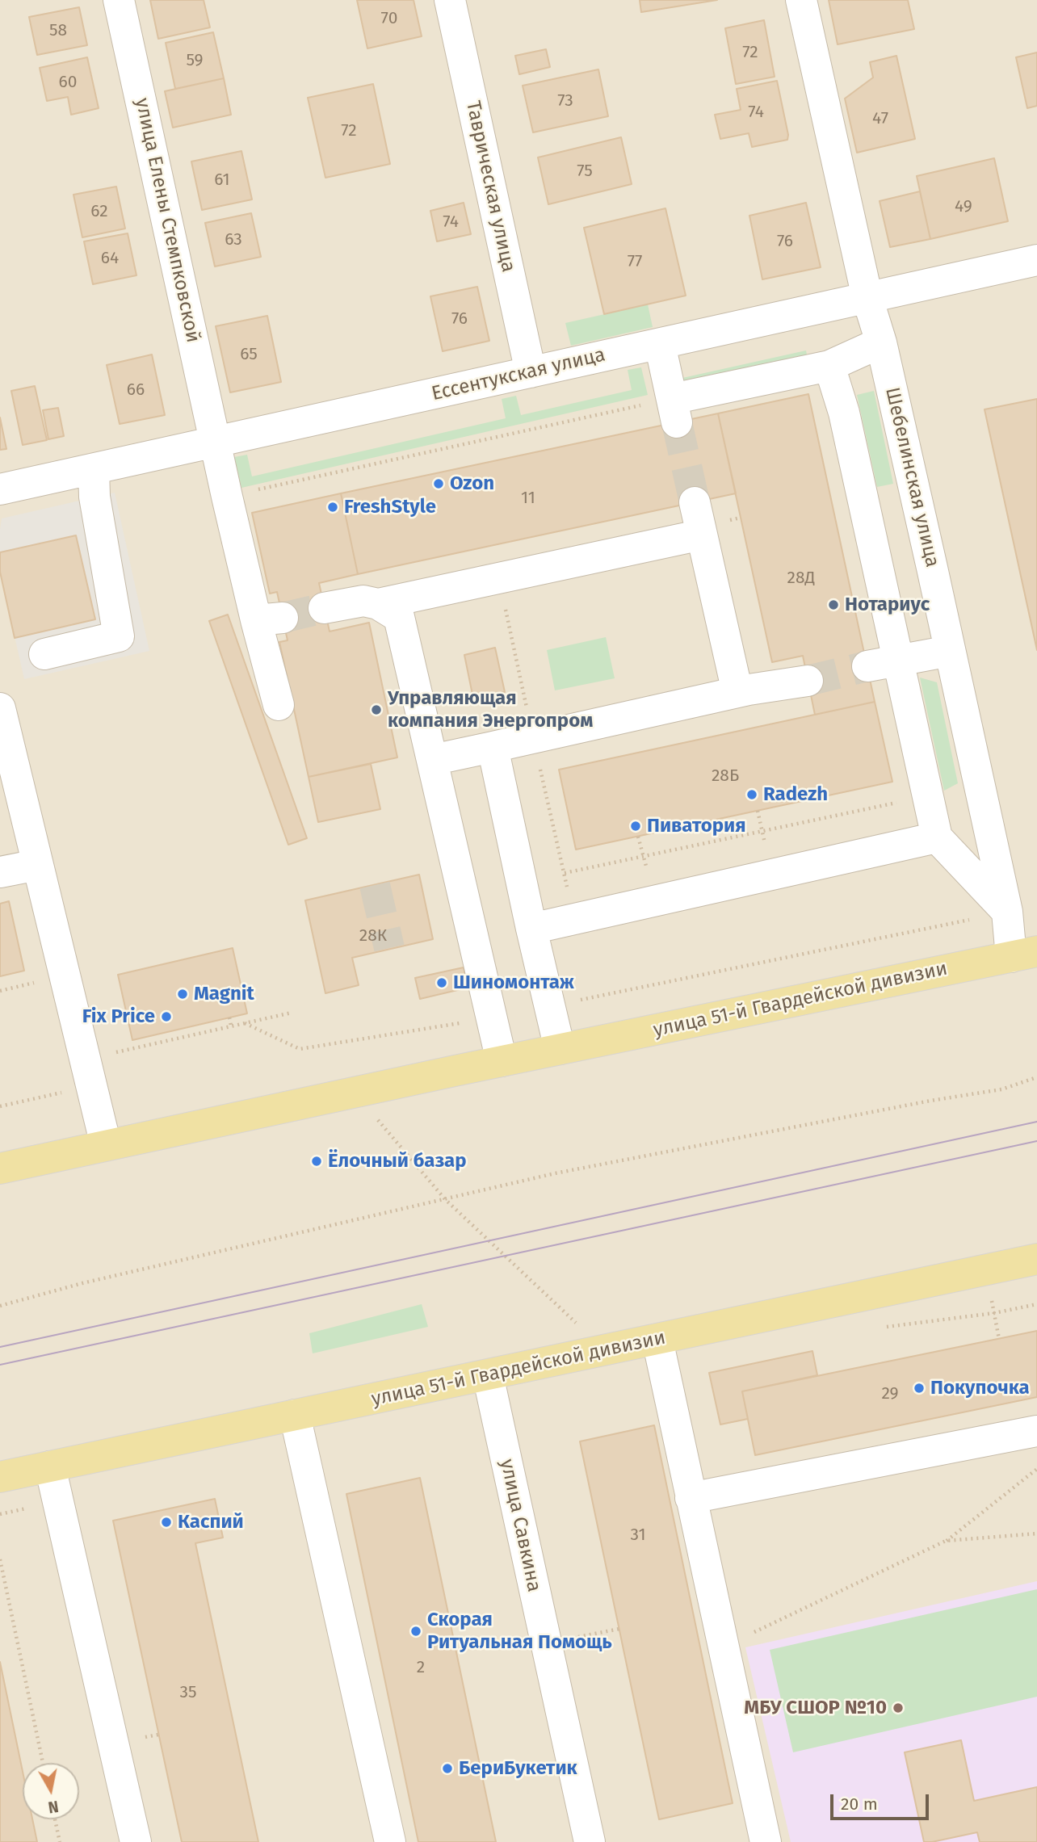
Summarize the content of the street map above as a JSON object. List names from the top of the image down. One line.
{"streets":{"main road":["улица 51-й Гвардейской дивизии"],"street":["Таврическая улица","улица Елены Стемпковской","Ессентукская улица","Шебелинская улица","улица Савкина"]},"crossings":[["Таврическая улица","Ессентукская улица"],["улица Елены Стемпковской","Ессентукская улица"],["Ессентукская улица","Шебелинская улица"],["Шебелинская улица","улица 51-й Гвардейской дивизии"],["улица 51-й Гвардейской дивизии","улица Савкина"]],"places":["Ozon","FreshStyle","Нотариус","Управляющая компания Энергопром","Radezh","Пиватория","Шиномонтаж","Magnit","Fix Price","Ёлочный базар","Покупочка","Каспий","Скорая Ритуальная Помощь","МБУ СШОР №10","БериБукетик"],"house_numbers":["70","58","72","59","60","73","74","47","72","75","61","49","62","74","63","76","64","77","76","65","66","11","28Д","28Б","28К","29","31","2","35"],"scale_bar":"20 m","north":"bottom"}
